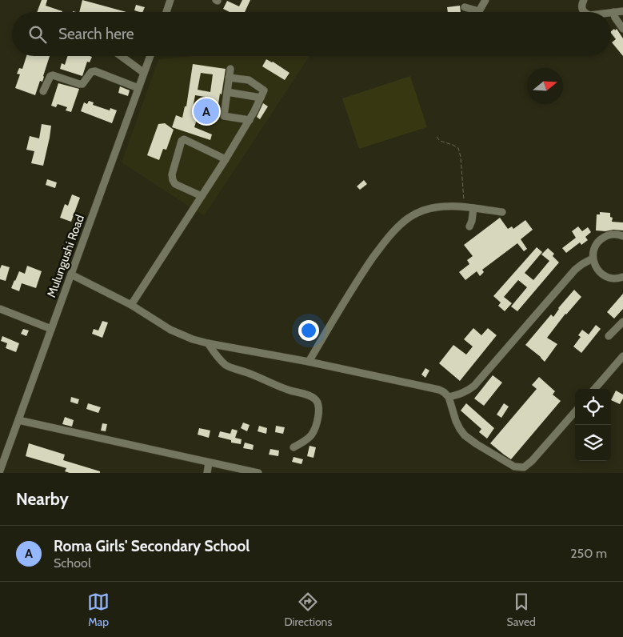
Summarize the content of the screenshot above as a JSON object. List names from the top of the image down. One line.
{"streets":{"street":["Mulungushi Road"]},"north":"right","page":{"search":"Search here","pins":"A","heading":"Nearby","list":[{"mark":"A","name":"Roma Girls' Secondary School","note":"School","value":"250 m"}],"nav":["Map","Directions","Saved"]}}
